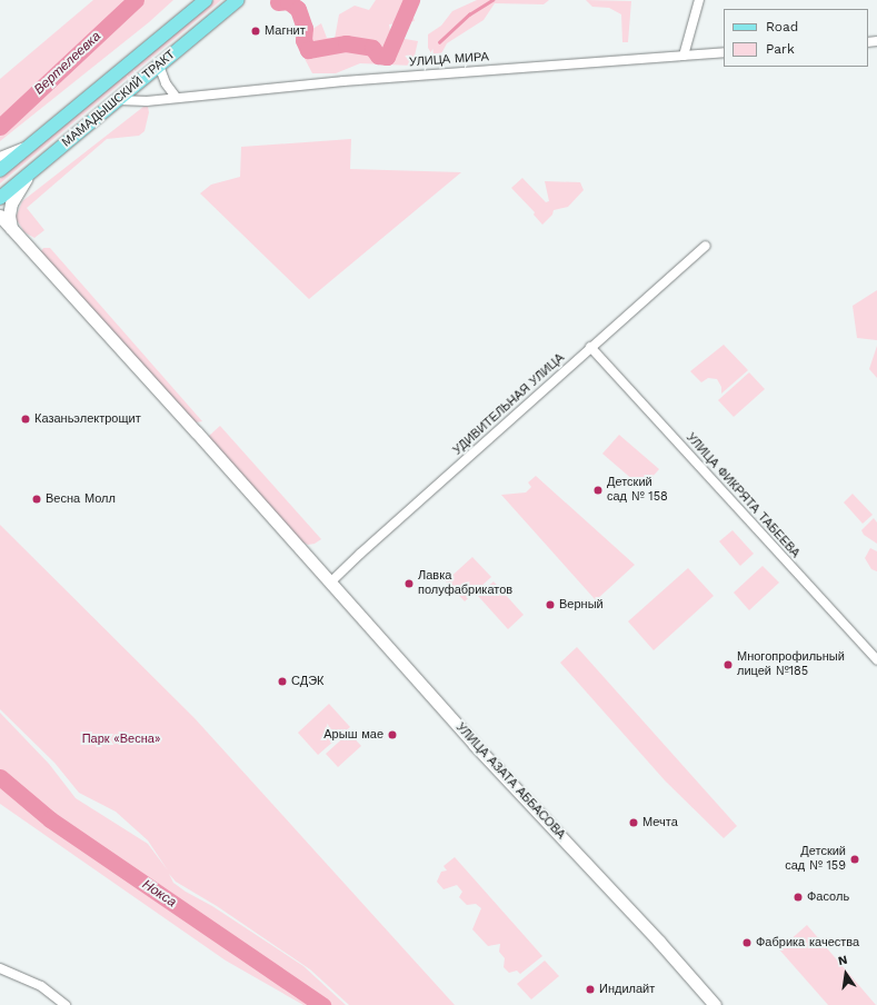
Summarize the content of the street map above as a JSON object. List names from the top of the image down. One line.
{"streets":{"main road":["МАМАДЫШСКИЙ ТРАКТ"],"street":["УЛИЦА МИРА","УДИВИТЕЛЬНАЯ УЛИЦА","УЛИЦА ФИКРЯТА ТАБЕЕВА","УЛИЦА АЗАТА АББАСОВА"]},"crossings":[["УЛИЦА МИРА","МАМАДЫШСКИЙ ТРАКТ"],["УДИВИТЕЛЬНАЯ УЛИЦА","УЛИЦА ФИКРЯТА ТАБЕЕВА"],["УДИВИТЕЛЬНАЯ УЛИЦА","УЛИЦА АЗАТА АББАСОВА"]],"water":["Вертелеевка","Нокса"],"parks":["Парк «Весна»"],"places":["Магнит","Казаньэлектрощит","Детский сад № 158","Весна Молл","Лавка полуфабрикатов","Верный","Многопрофильный лицей №185","СДЭК","Арыш мае","Мечта","Детский сад № 159","Фасоль","Фабрика качества","Индилайт"],"legend":["Road","Park"],"north":"top"}
